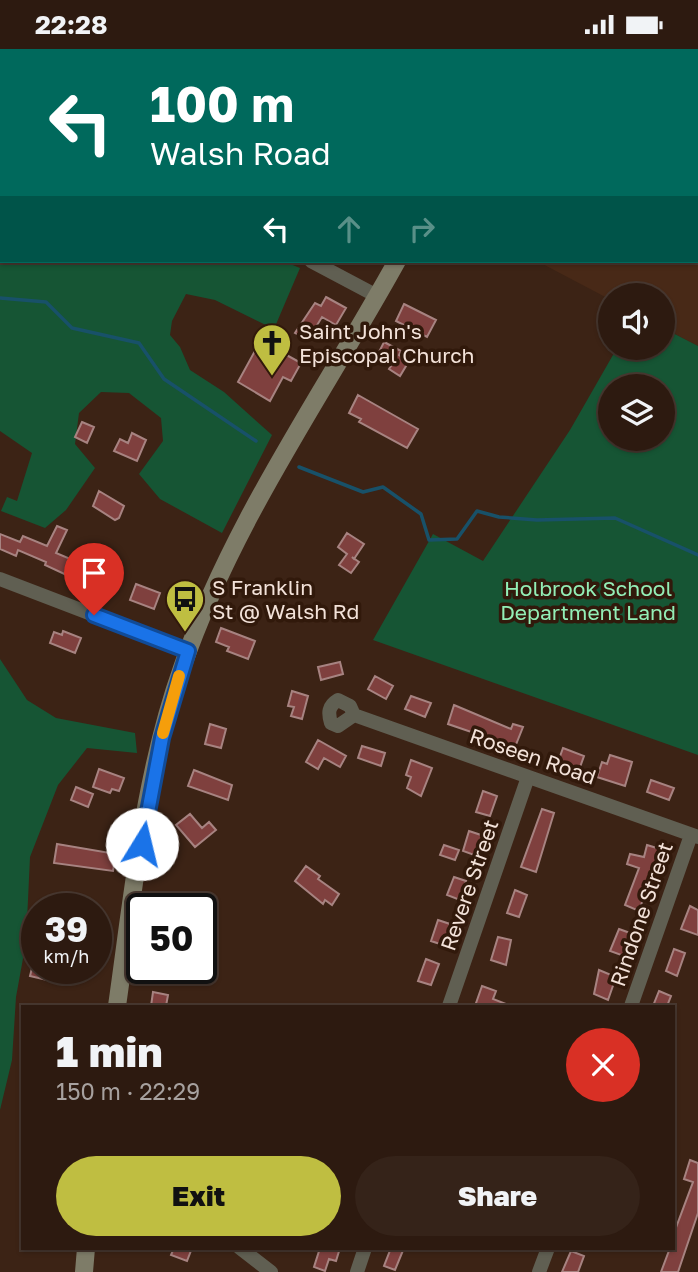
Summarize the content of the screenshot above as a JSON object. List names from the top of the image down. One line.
{"streets":{"street":["Roseen Road","Revere Street","Rindone Street"]},"crossings":[["Roseen Road","Revere Street"],["Roseen Road","Rindone Street"]],"parks":["Holbrook School Department Land"],"places":{"church":["Saint John's Episcopal Church"],"bus stop":["S Franklin St @ Walsh Rd"]},"page":{"status":"22:28","turn":["100 m","Walsh Road"],"speed":"39 km/h","limit":"50","heading":["1 min","150 m · 22:29"],"buttons":["Exit","Share"]}}
